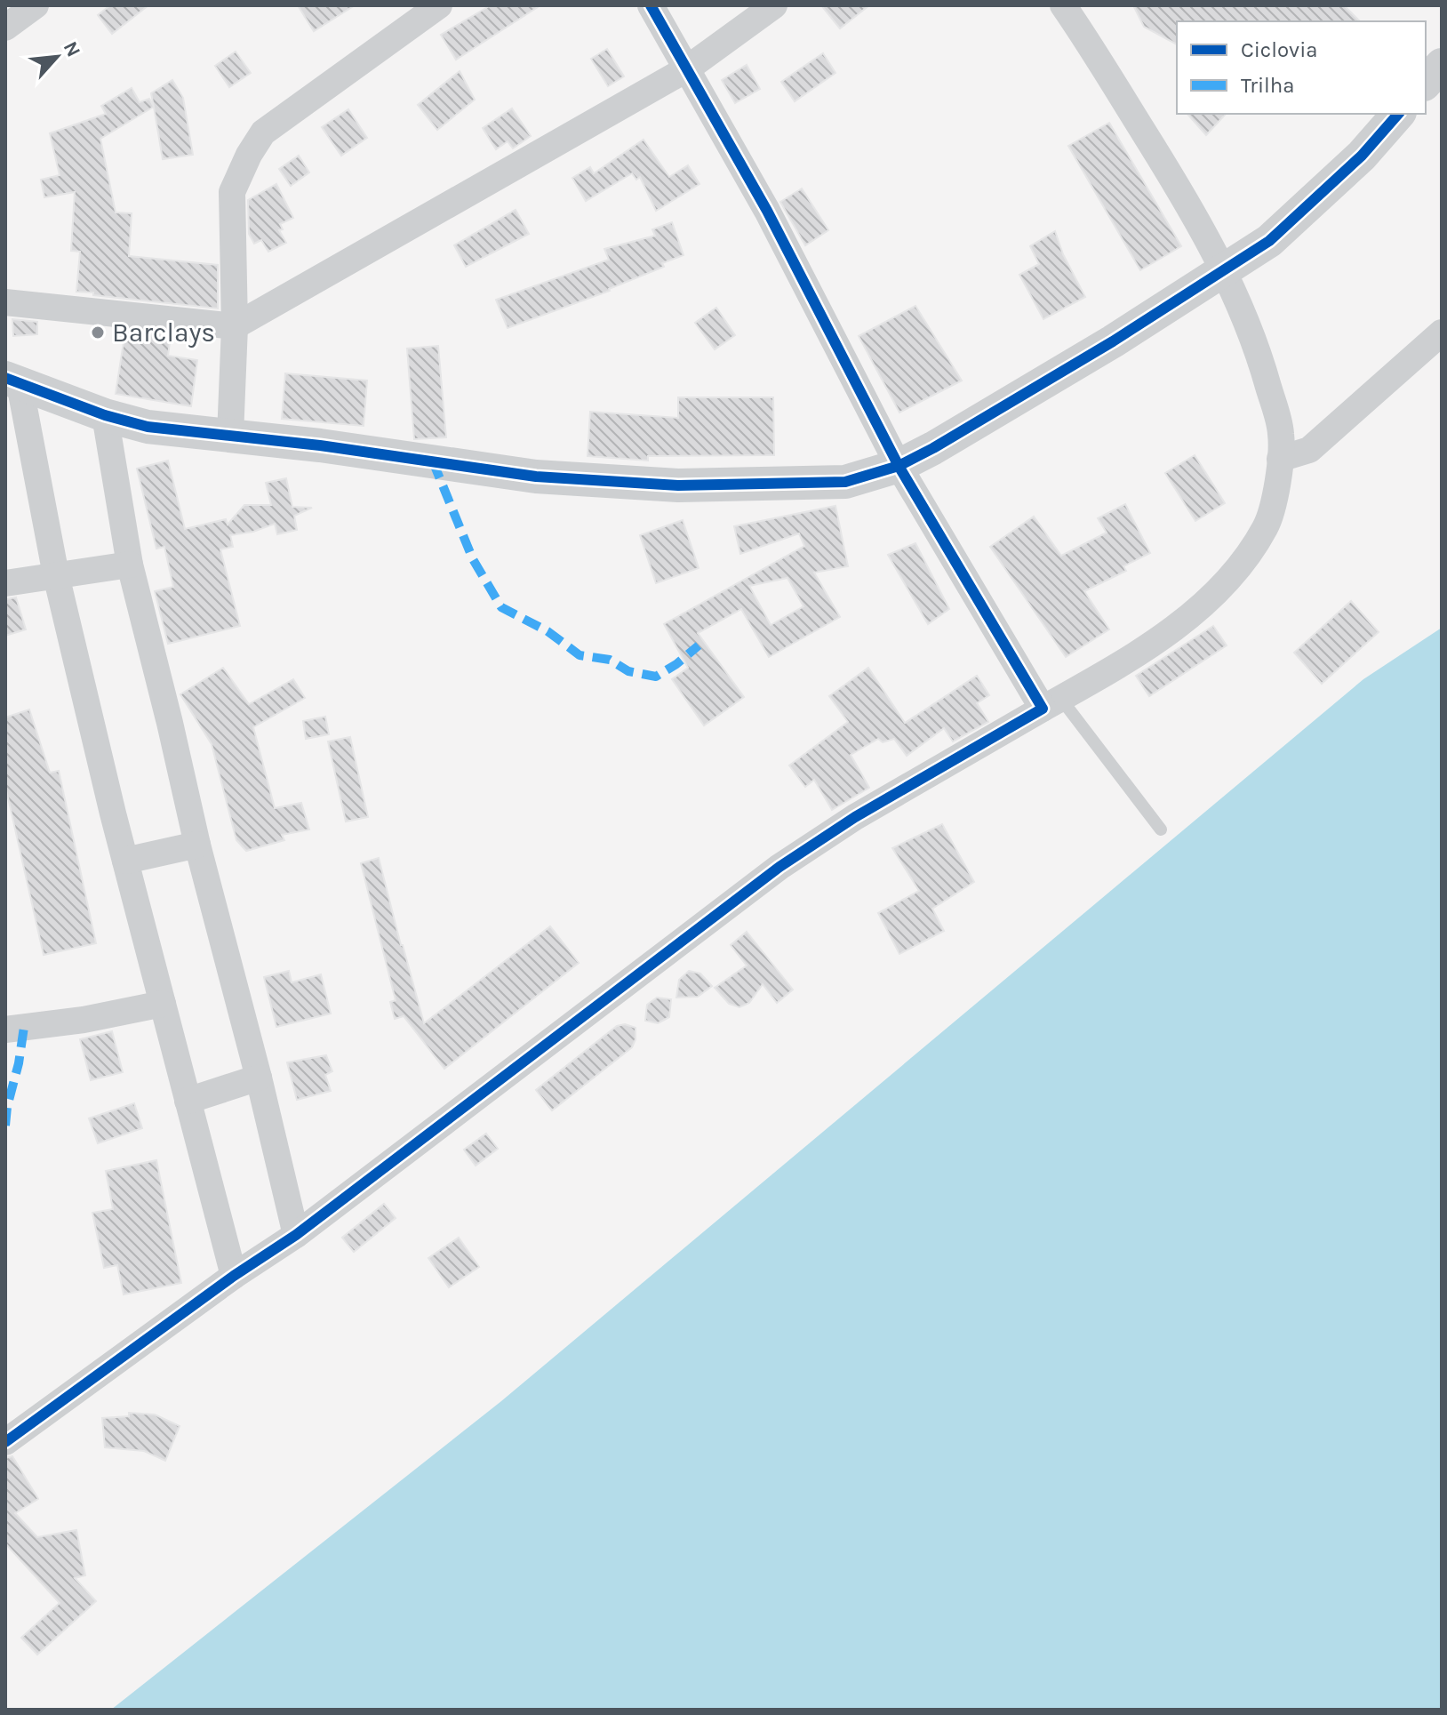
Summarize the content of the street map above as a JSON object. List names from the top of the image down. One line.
{"places":["Barclays"],"legend":["Ciclovia","Trilha"],"north":"top right"}
